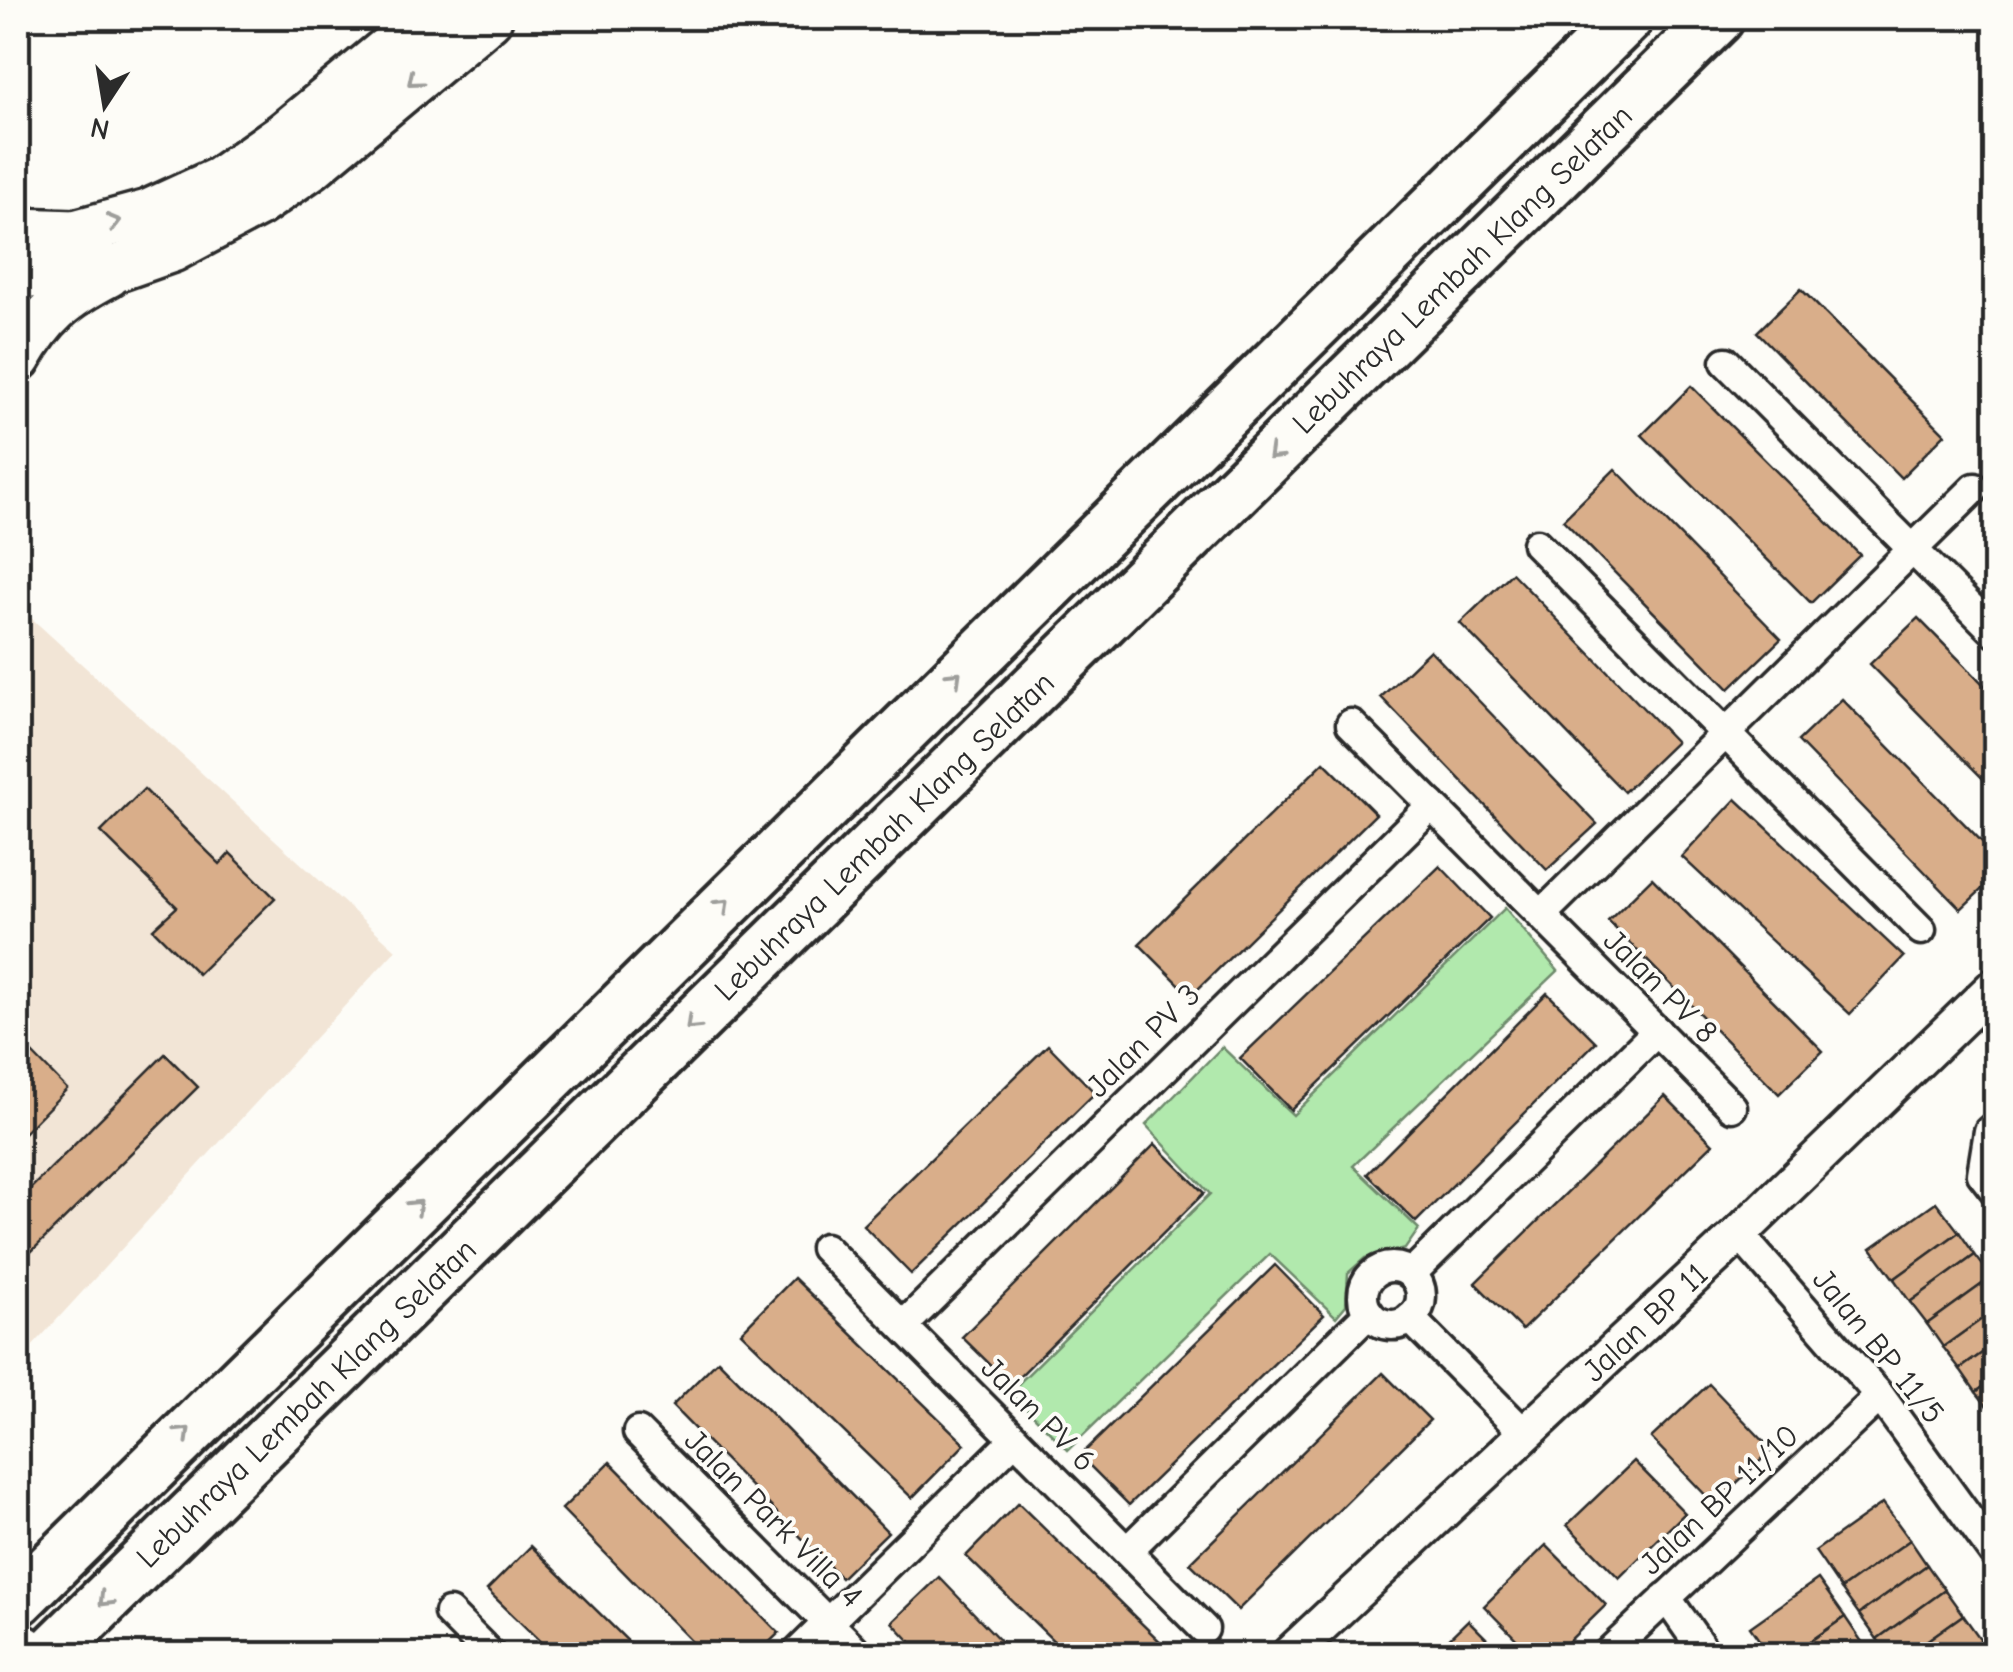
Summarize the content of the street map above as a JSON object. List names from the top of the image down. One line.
{"streets":{"highway":["Lebuhraya Lembah Klang Selatan"],"street":["Jalan PV 8","Jalan PV 3","Jalan BP 11","Jalan BP 11/5","Jalan PV 6","Jalan BP 11/10","Jalan Park Villa 4"]},"crossings":[["Jalan PV 8","Jalan PV 3"],["Jalan PV 3","Jalan PV 6"],["Jalan BP 11","Jalan BP 11/5"],["Jalan BP 11/5","Jalan BP 11/10"]],"north":"bottom"}
